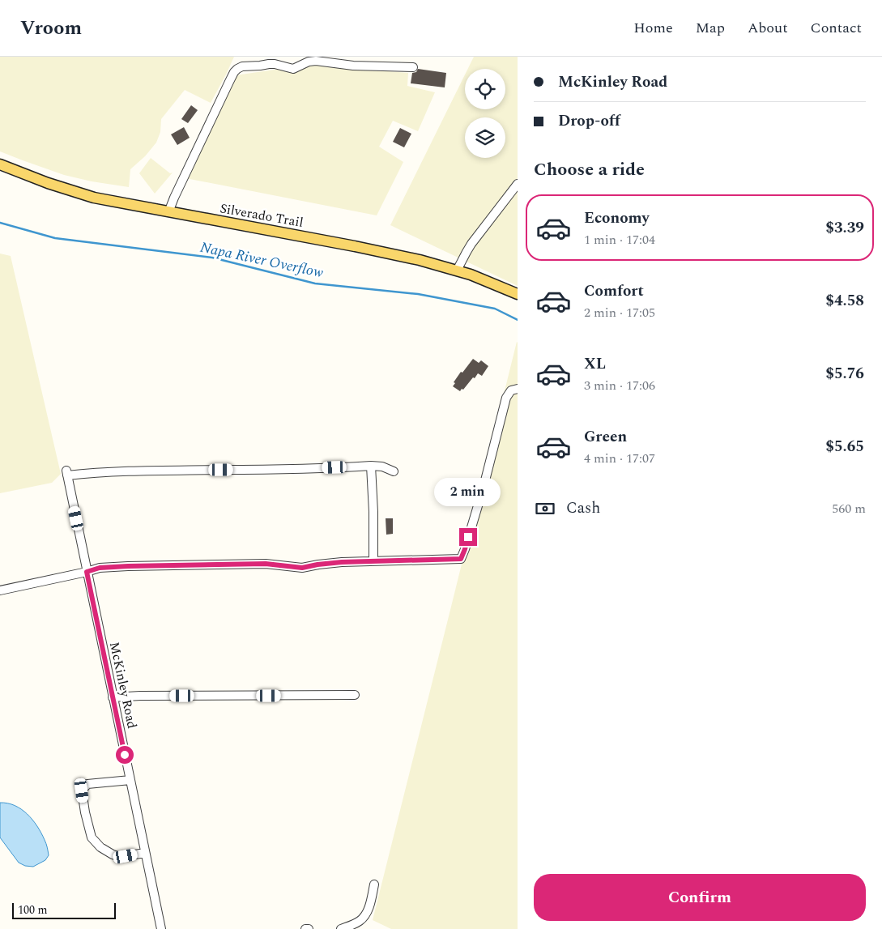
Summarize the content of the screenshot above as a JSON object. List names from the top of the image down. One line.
{"streets":{"main road":["Silverado Trail"],"street":["McKinley Road"]},"water":["Napa River Overflow"],"scale_bar":"100 m","page":{"header":"Vroom","nav":["Home","Map","About","Contact"],"banner":["McKinley Road","Drop-off"],"heading":"Choose a ride","list":[{"name":"Economy","note":"1 min · 17:04","value":"$3.39"},{"name":"Comfort","note":"2 min · 17:05","value":"$4.58"},{"name":"XL","note":"3 min · 17:06","value":"$5.76"},{"name":"Green","note":"4 min · 17:07","value":"$5.65"}],"bubble":"2 min","pay":["Cash","560 m"],"buttons":"Confirm","scale":"100 m"}}
